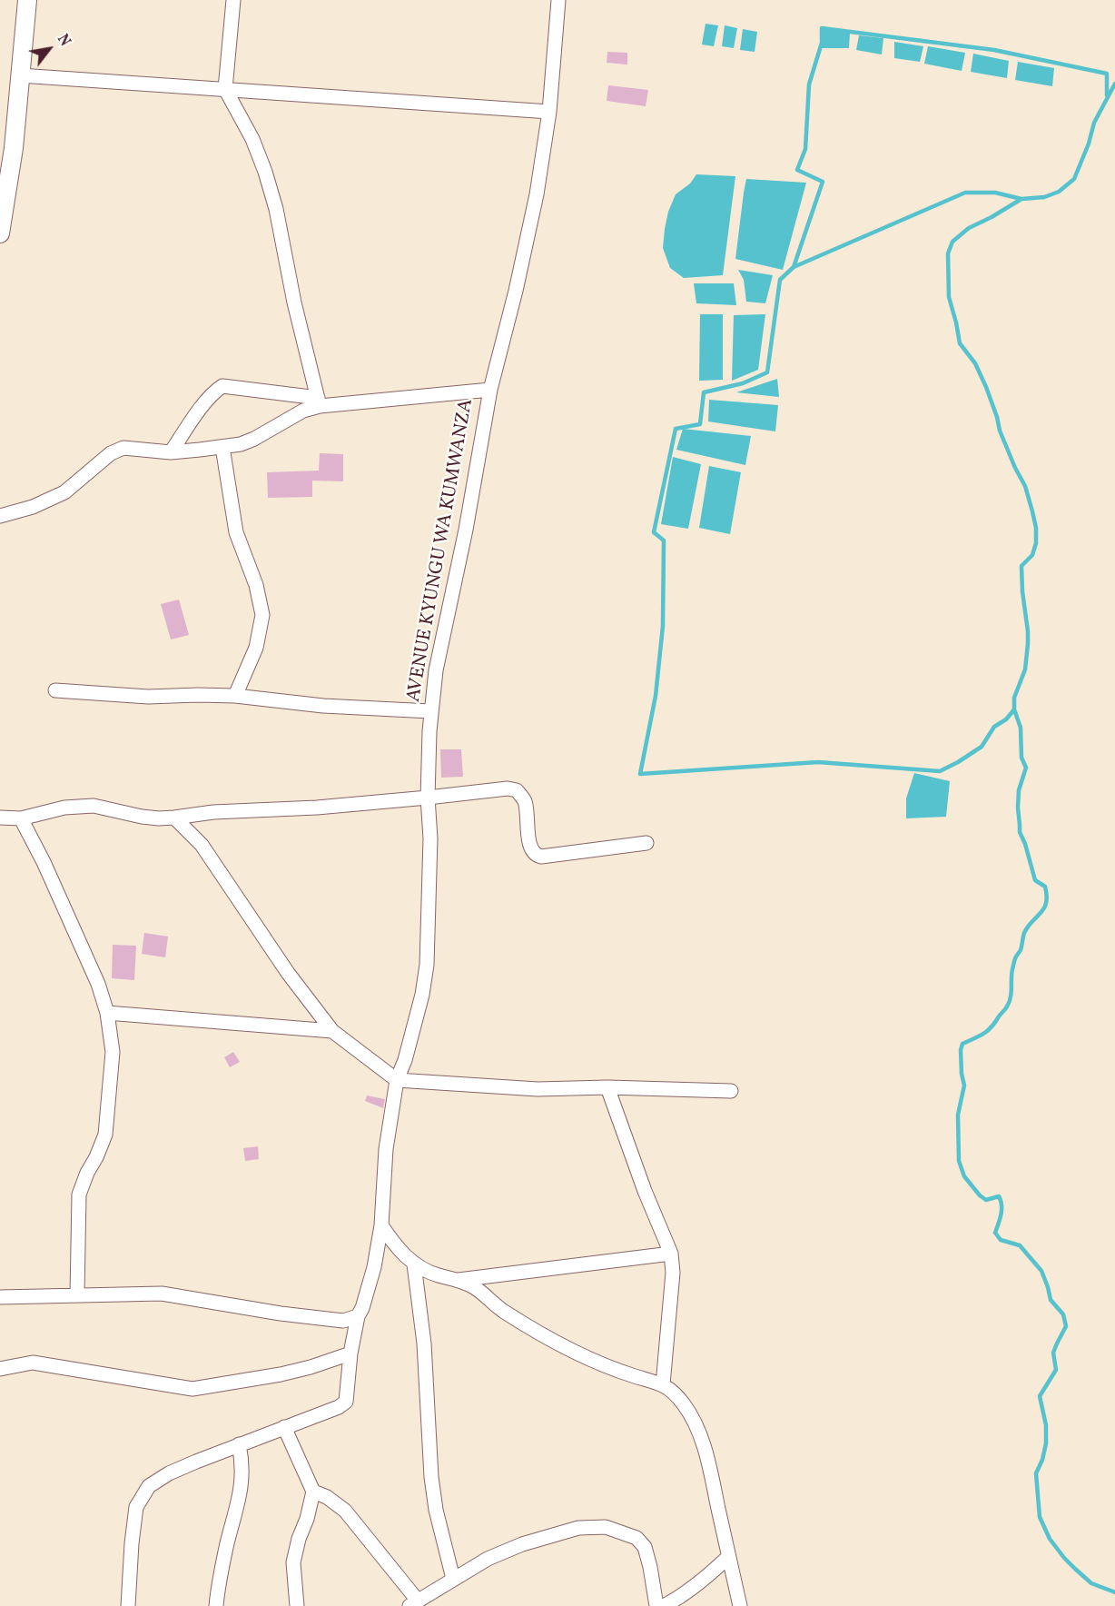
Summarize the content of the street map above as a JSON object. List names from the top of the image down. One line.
{"streets":{"street":["AVENUE KYUNGU WA KUMWANZA"]},"north":"top right"}
